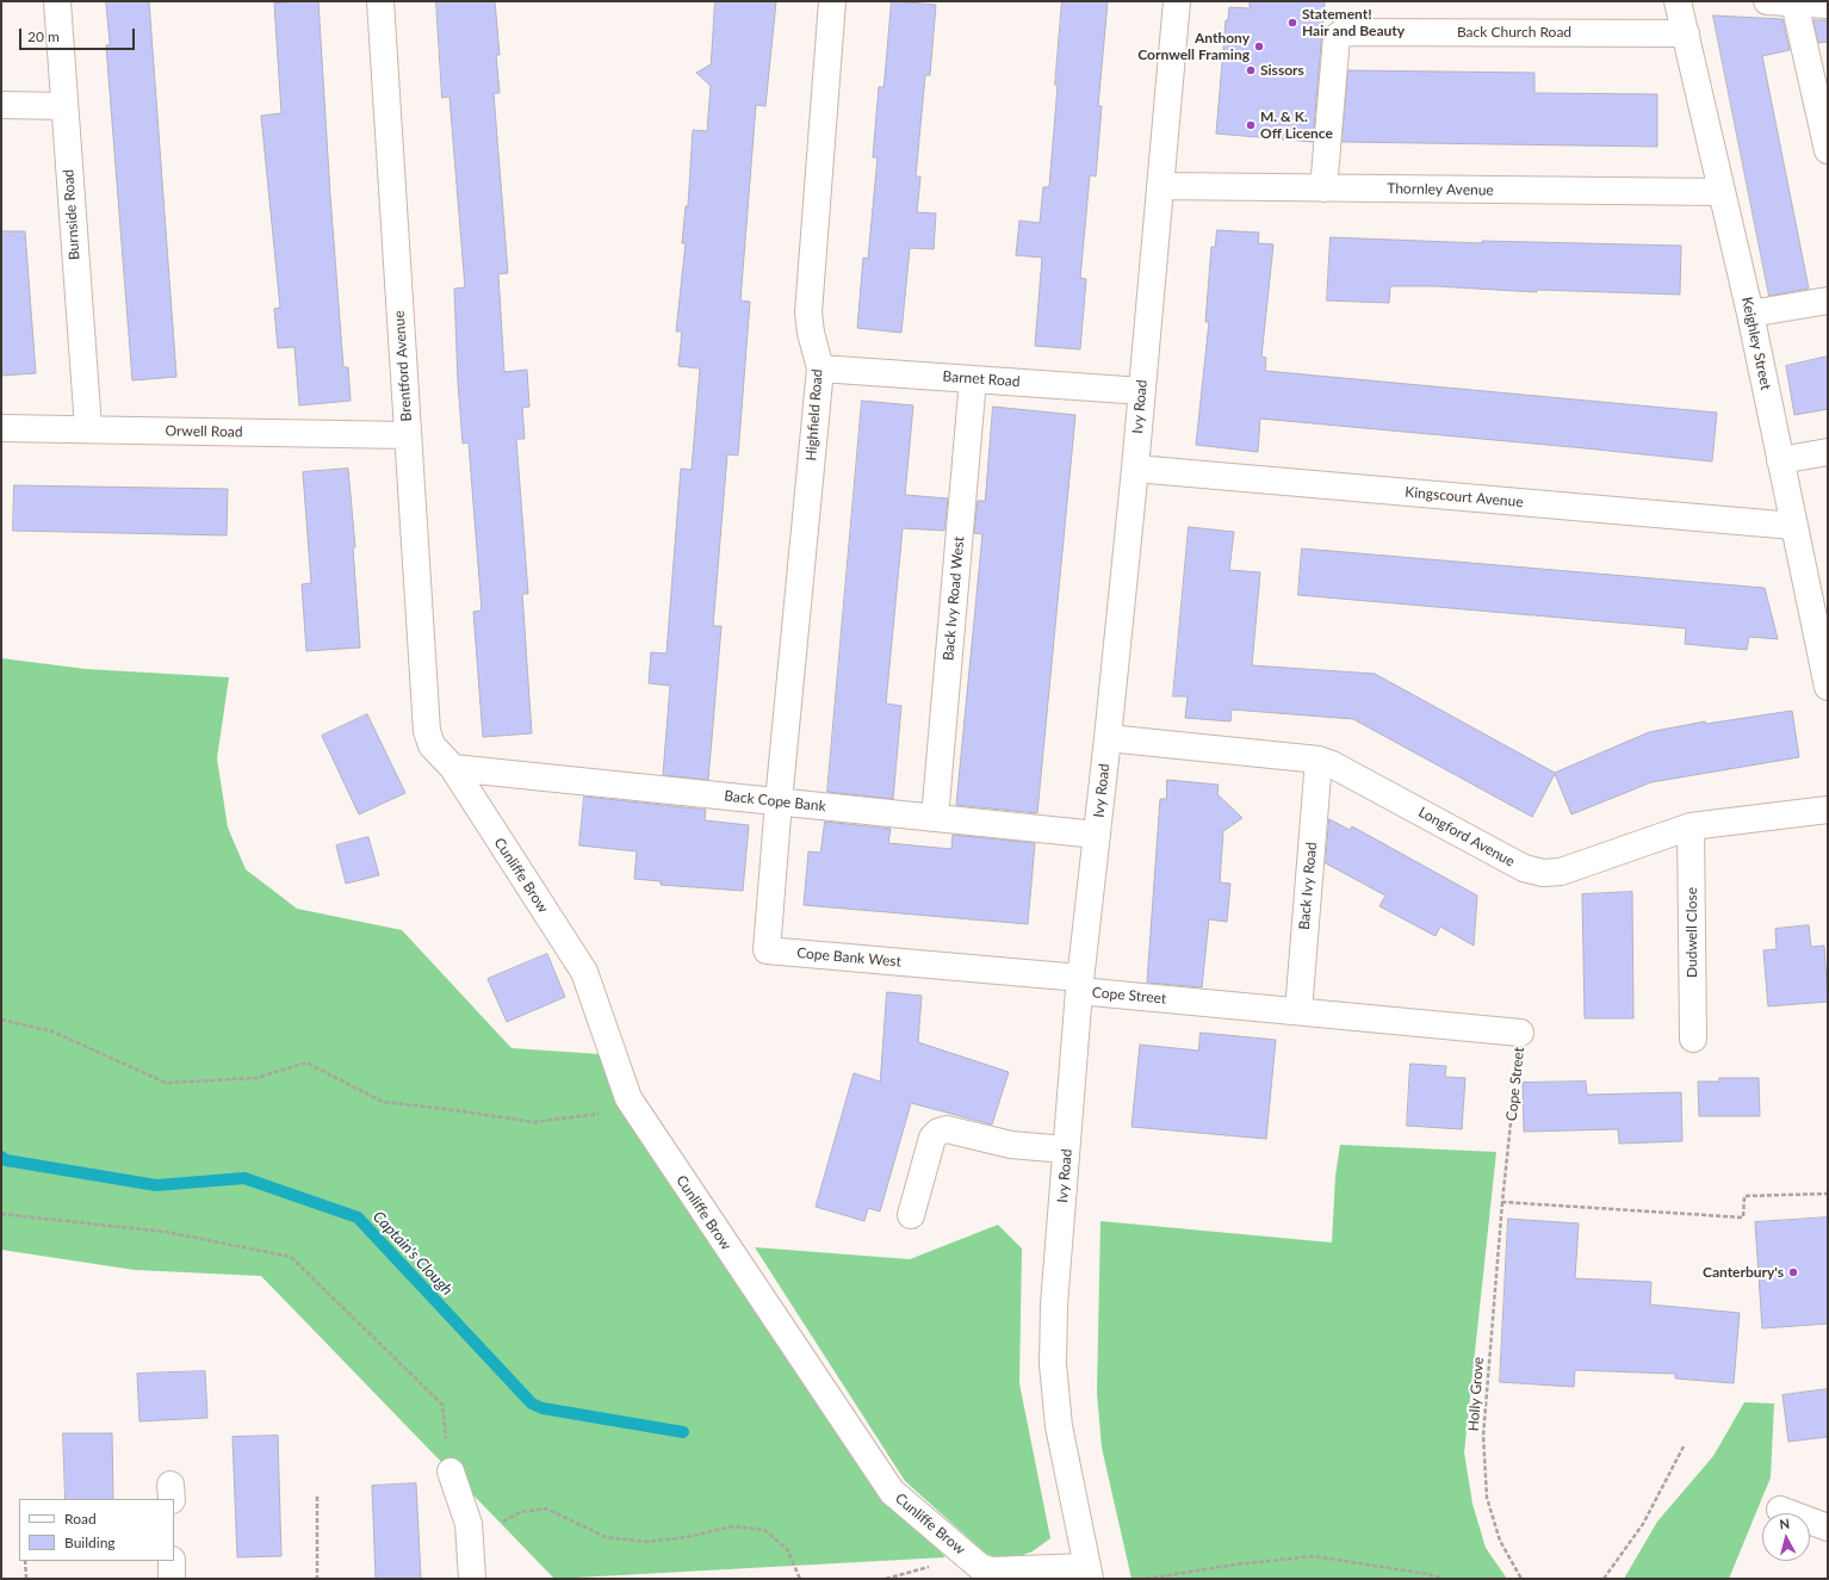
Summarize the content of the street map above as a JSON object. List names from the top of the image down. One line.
{"streets":{"street":["Back Church Road","Thornley Avenue","Burnside Road","Keighley Street","Brentford Avenue","Barnet Road","Ivy Road","Highfield Road","Orwell Road","Kingscourt Avenue","Back Ivy Road West","Back Cope Bank","Longford Avenue","Cunliffe Brow","Back Ivy Road","Dudwell Close","Cope Bank West","Cope Street"],"path":["Holly Grove"]},"crossings":[["Back Church Road","Thornley Avenue"],["Back Church Road","Keighley Street"],["Thornley Avenue","Keighley Street"],["Thornley Avenue","Ivy Road"],["Burnside Road","Orwell Road"],["Keighley Street","Kingscourt Avenue"],["Brentford Avenue","Orwell Road"],["Brentford Avenue","Cunliffe Brow"],["Barnet Road","Ivy Road"],["Barnet Road","Highfield Road"],["Barnet Road","Back Ivy Road West"],["Ivy Road","Kingscourt Avenue"],["Ivy Road","Back Cope Bank"],["Ivy Road","Longford Avenue"],["Ivy Road","Cunliffe Brow"],["Ivy Road","Cope Bank West"],["Ivy Road","Cope Street"],["Highfield Road","Back Cope Bank"],["Highfield Road","Cope Bank West"],["Back Ivy Road West","Back Cope Bank"],["Back Cope Bank","Cunliffe Brow"],["Back Cope Bank","Cope Bank West"],["Longford Avenue","Back Ivy Road"],["Longford Avenue","Dudwell Close"],["Back Ivy Road","Cope Street"],["Cope Bank West","Cope Street"],["Cope Street","Holly Grove"]],"water":["Captain's Clough"],"places":["Statement! Hair and Beauty","Anthony Cornwell Framing","Sissors","M. & K. Off Licence","Canterbury's"],"legend":["Road","Building"],"scale_bar":"20 m","north":"top"}
